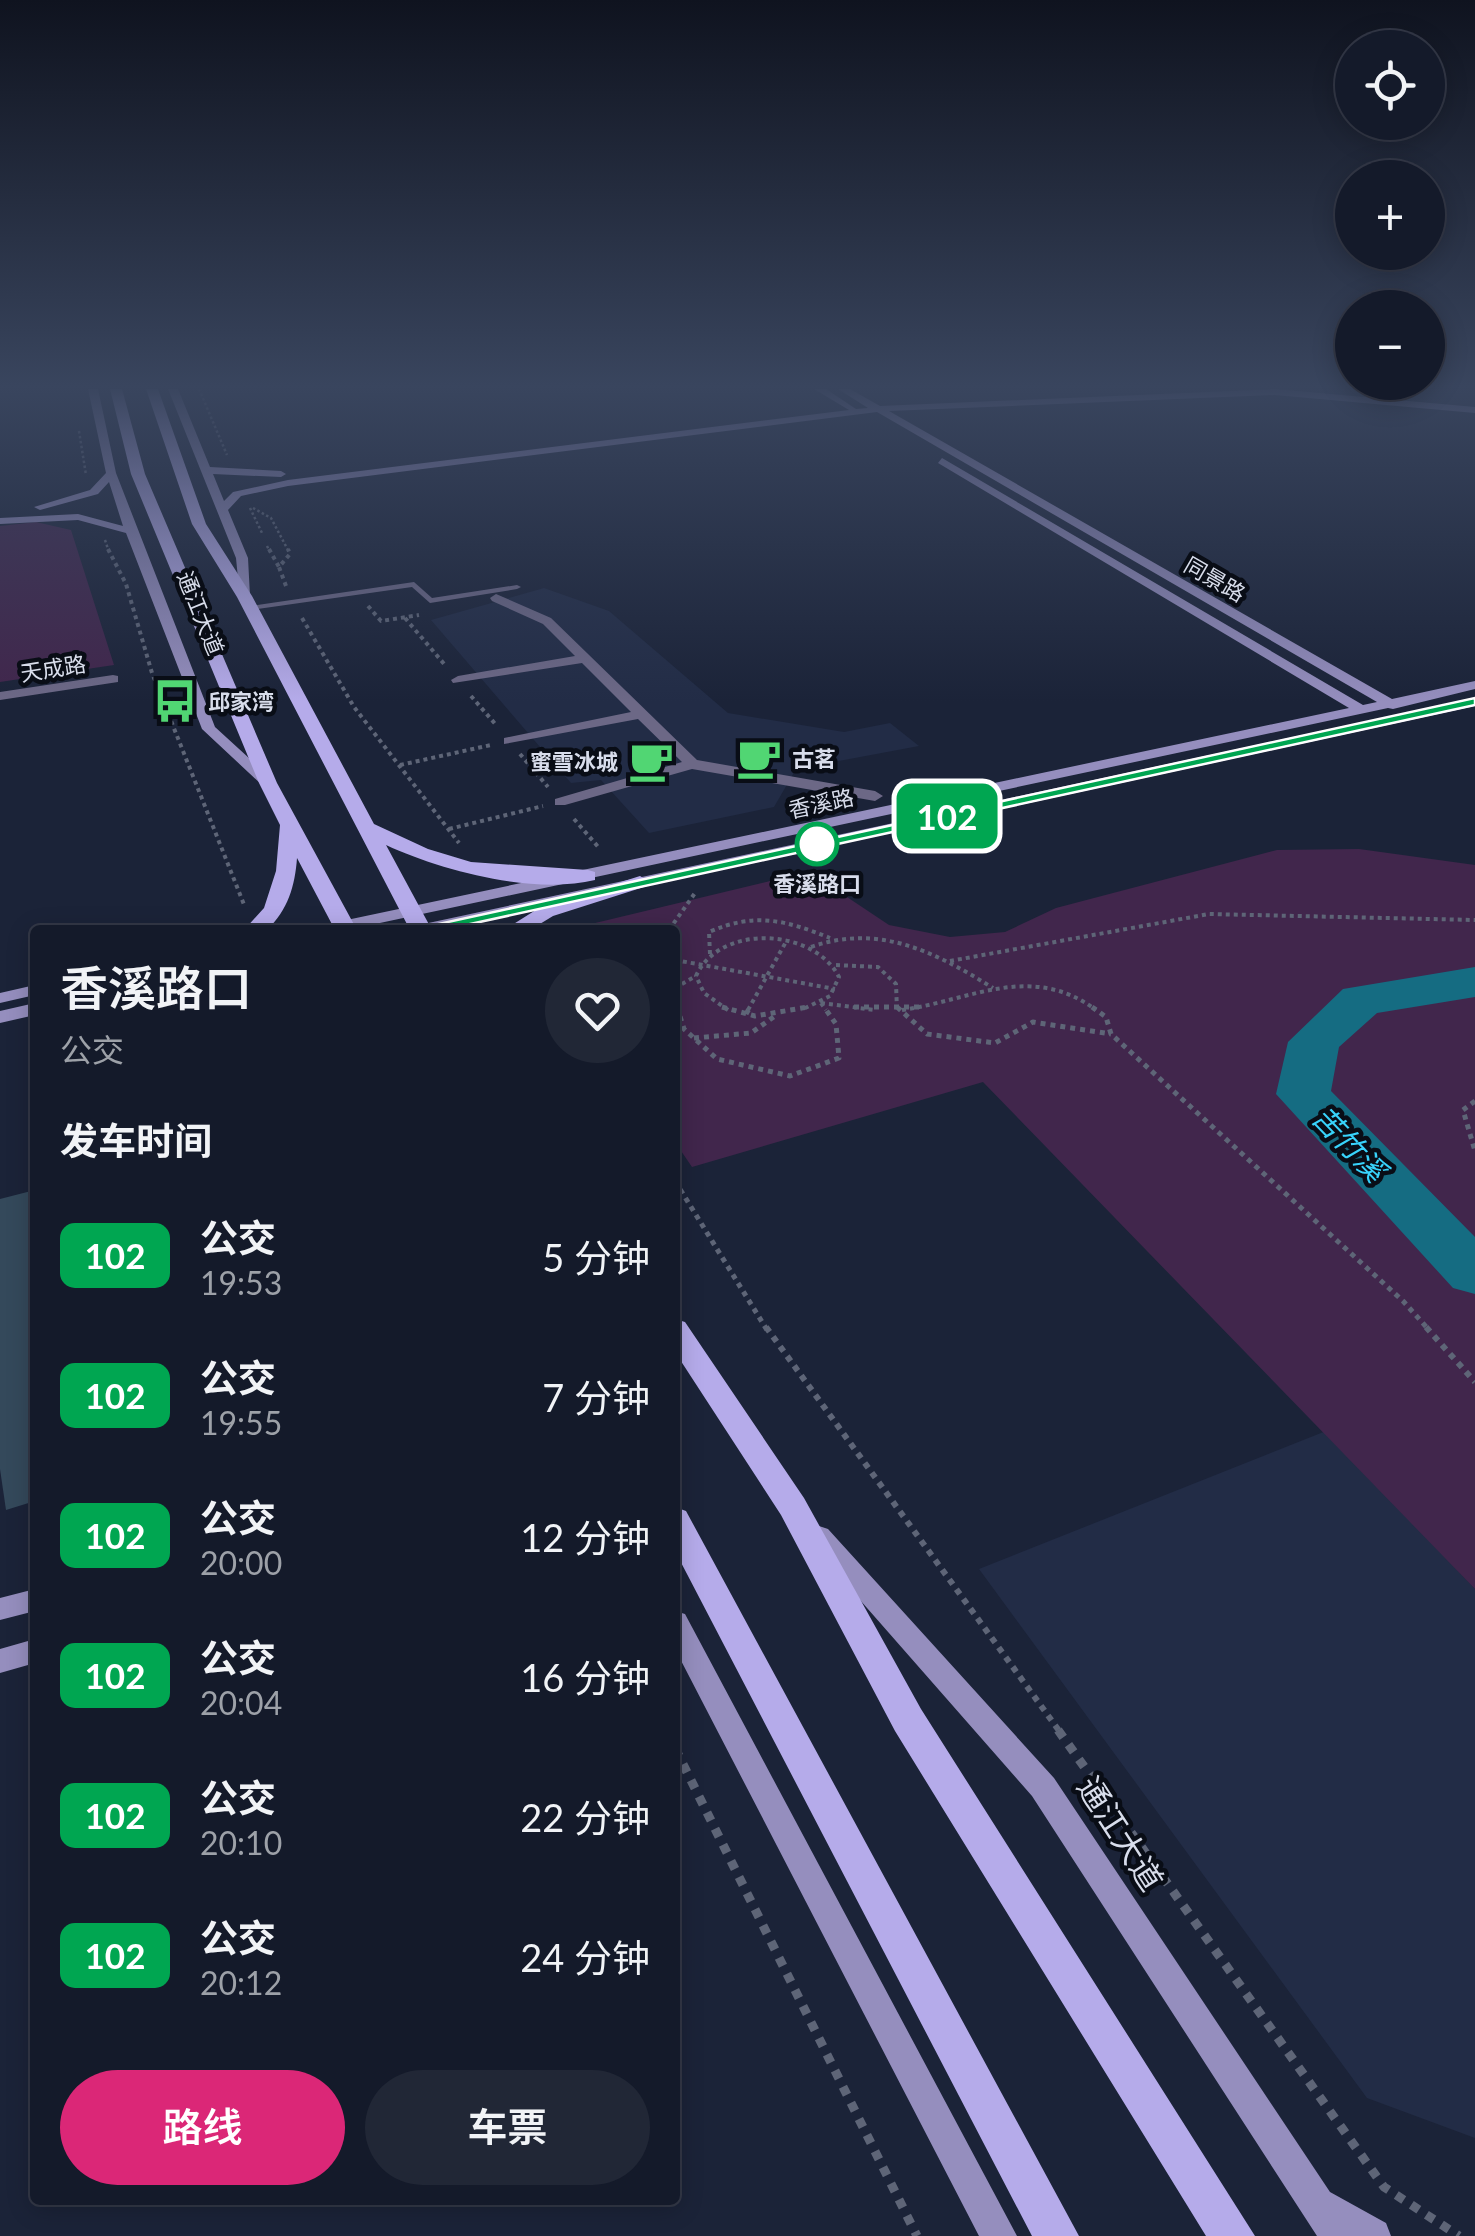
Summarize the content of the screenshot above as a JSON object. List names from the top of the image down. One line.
{"streets":{"main road":["通江大道"],"street":["同景路","天成路","香溪路"]},"crossings":[["同景路","香溪路"],["通江大道","香溪路"]],"water":["苦竹溪"],"places":{"bus stop":["邱家湾"],"cafe":["古茗","蜜雪冰城"],"other":["香溪路口"]},"lines":["bus line 102"],"page":{"on_map":"102","map_buttons":["+","−"],"heading":[["香溪路口","公交"],"发车时间"],"list":[{"mark":"102","name":"公交","note":"19:53","value":"5 分钟"},{"mark":"102","name":"公交","note":"19:55","value":"7 分钟"},{"mark":"102","name":"公交","note":"20:00","value":"12 分钟"},{"mark":"102","name":"公交","note":"20:04","value":"16 分钟"},{"mark":"102","name":"公交","note":"20:10","value":"22 分钟"},{"mark":"102","name":"公交","note":"20:12","value":"24 分钟"}],"buttons":["路线","车票"]}}
